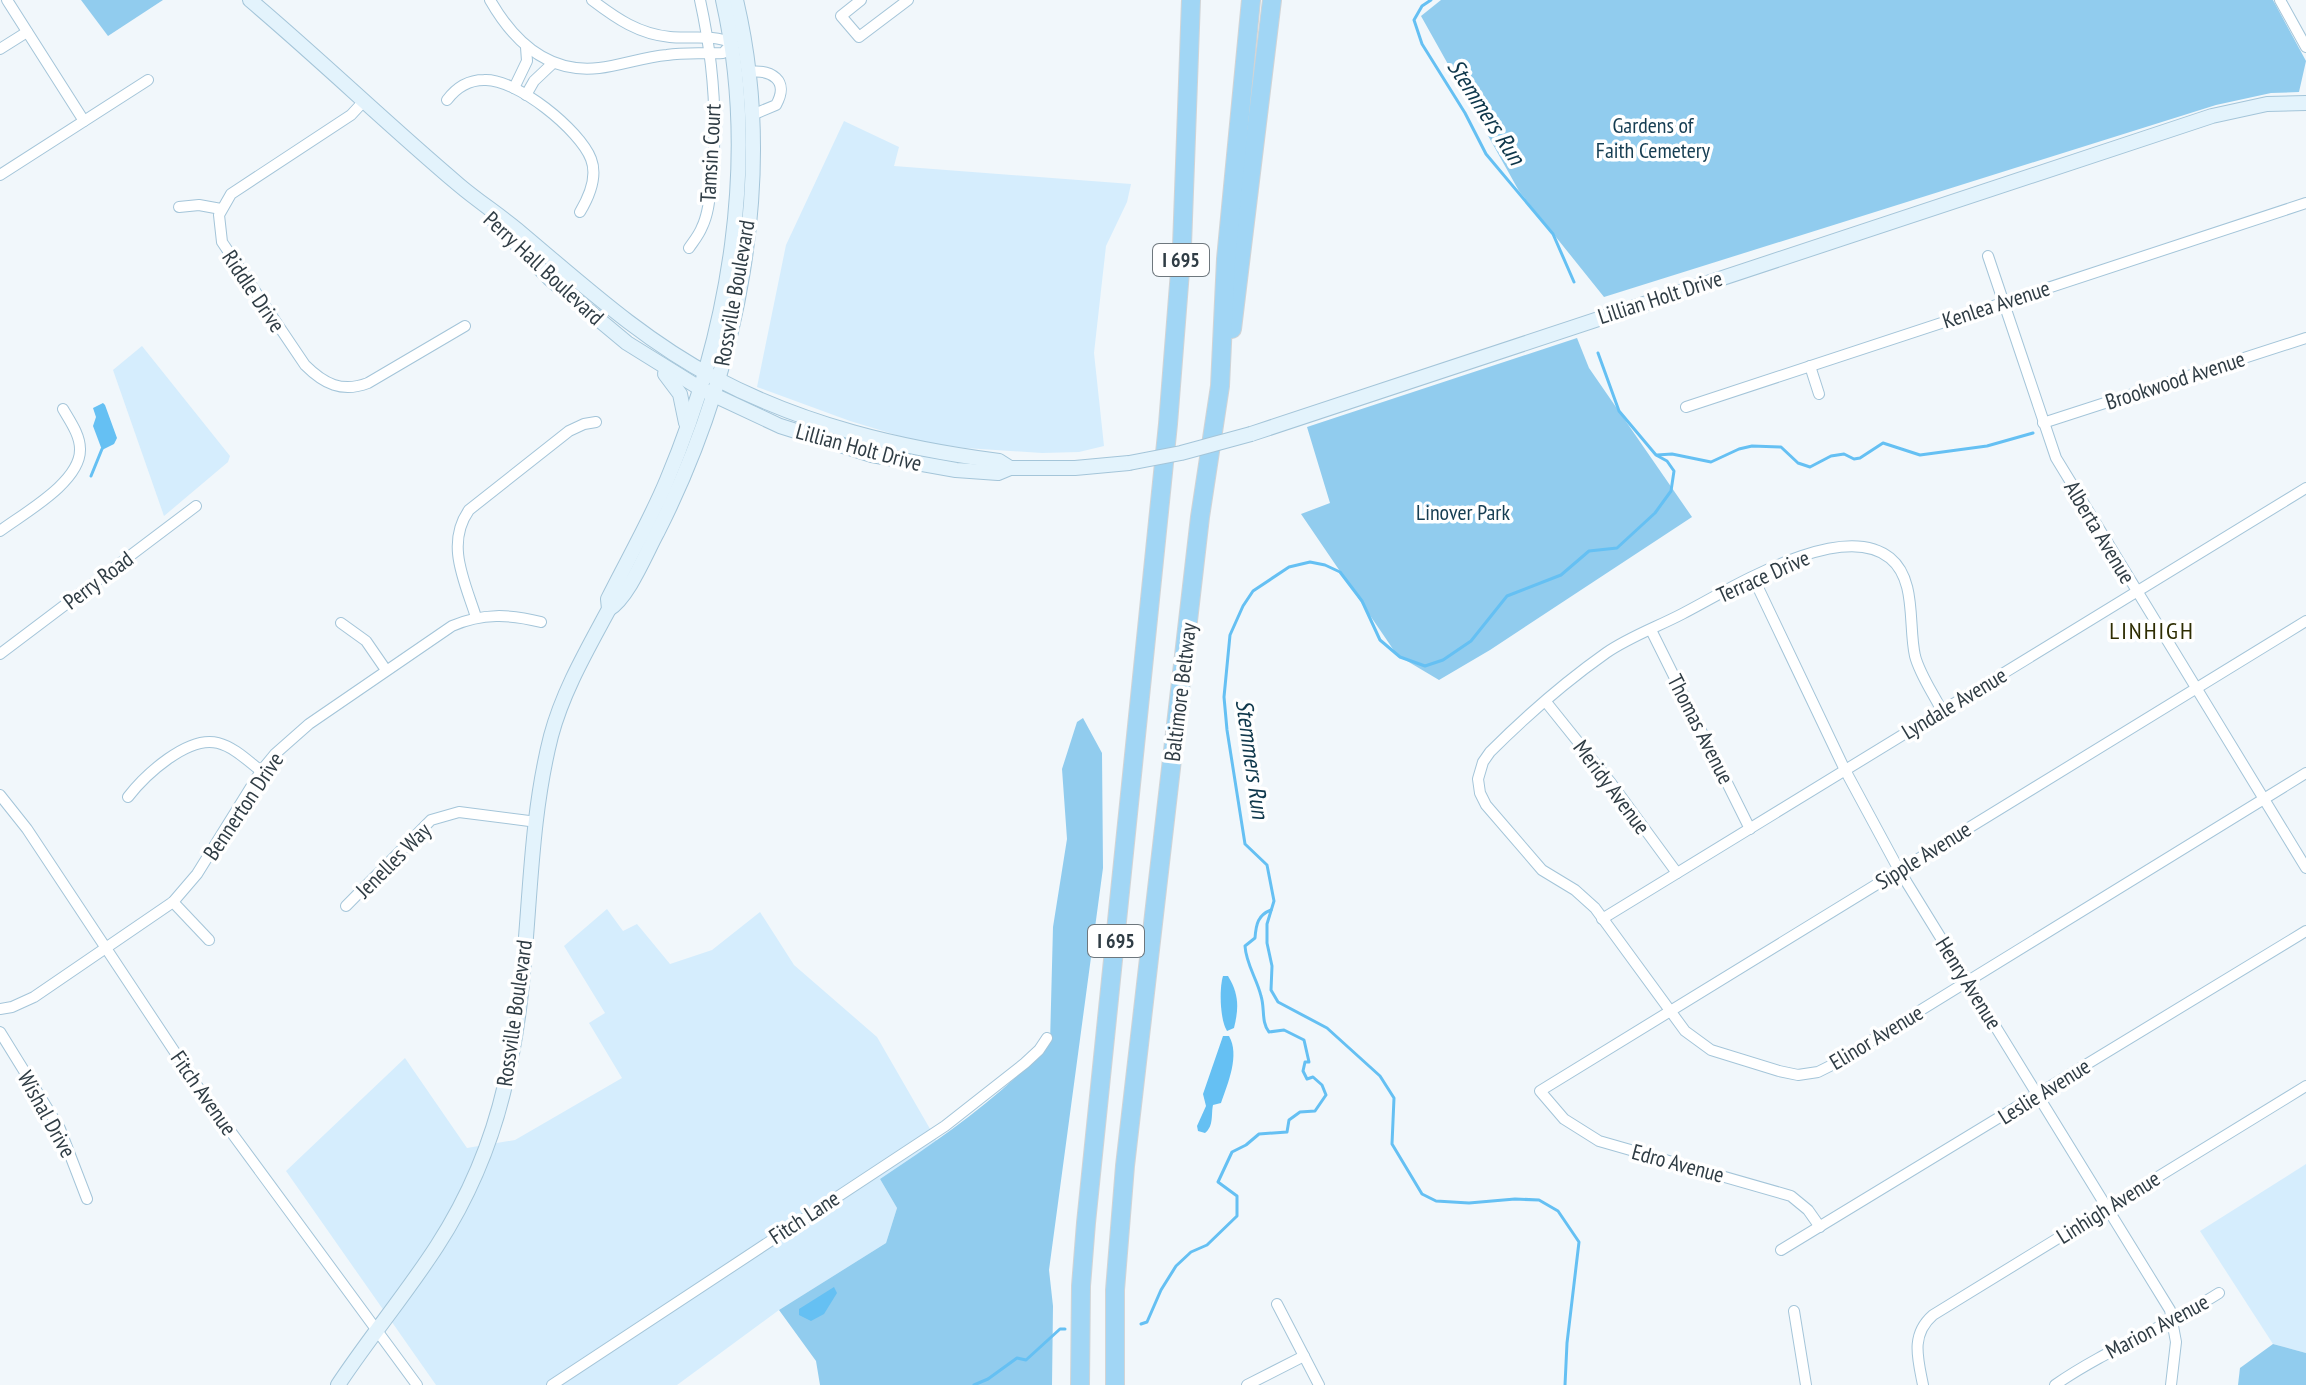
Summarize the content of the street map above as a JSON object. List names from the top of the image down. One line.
{"streets":{"highway":["I 695","Baltimore Beltway"],"main road":["Perry Hall Boulevard","Rossville Boulevard","Lillian Holt Drive"],"street":["Tamsin Court","Riddle Drive","Kenlea Avenue","Brookwood Avenue","Alberta Avenue","Terrace Drive","Perry Road","Lyndale Avenue","Thomas Avenue","Meridy Avenue","Bennerton Drive","Sipple Avenue","Jenelles Way","Henry Avenue","Elinor Avenue","Leslie Avenue","Fitch Avenue","Wishal Drive","Edro Avenue","Linhigh Avenue","Fitch Lane","Marion Avenue"]},"crossings":[["Perry Hall Boulevard","Rossville Boulevard"],["Perry Hall Boulevard","Lillian Holt Drive"],["Rossville Boulevard","Lillian Holt Drive"],["Rossville Boulevard","Jenelles Way"],["Rossville Boulevard","Fitch Avenue"],["Kenlea Avenue","Alberta Avenue"],["Brookwood Avenue","Alberta Avenue"],["Alberta Avenue","Lyndale Avenue"],["Alberta Avenue","Sipple Avenue"],["Alberta Avenue","Elinor Avenue"],["Terrace Drive","Lyndale Avenue"],["Terrace Drive","Thomas Avenue"],["Terrace Drive","Meridy Avenue"],["Terrace Drive","Henry Avenue"],["Terrace Drive","Elinor Avenue"],["Lyndale Avenue","Thomas Avenue"],["Lyndale Avenue","Meridy Avenue"],["Lyndale Avenue","Henry Avenue"],["Lyndale Avenue","Elinor Avenue"],["Meridy Avenue","Elinor Avenue"],["Bennerton Drive","Fitch Avenue"],["Sipple Avenue","Henry Avenue"],["Sipple Avenue","Elinor Avenue"],["Sipple Avenue","Edro Avenue"],["Henry Avenue","Elinor Avenue"],["Henry Avenue","Leslie Avenue"],["Henry Avenue","Linhigh Avenue"],["Henry Avenue","Marion Avenue"],["Leslie Avenue","Edro Avenue"]],"districts":["LINHIGH"],"water":["Stemmers Run"],"parks":["Gardens of Faith Cemetery","Linover Park"]}
